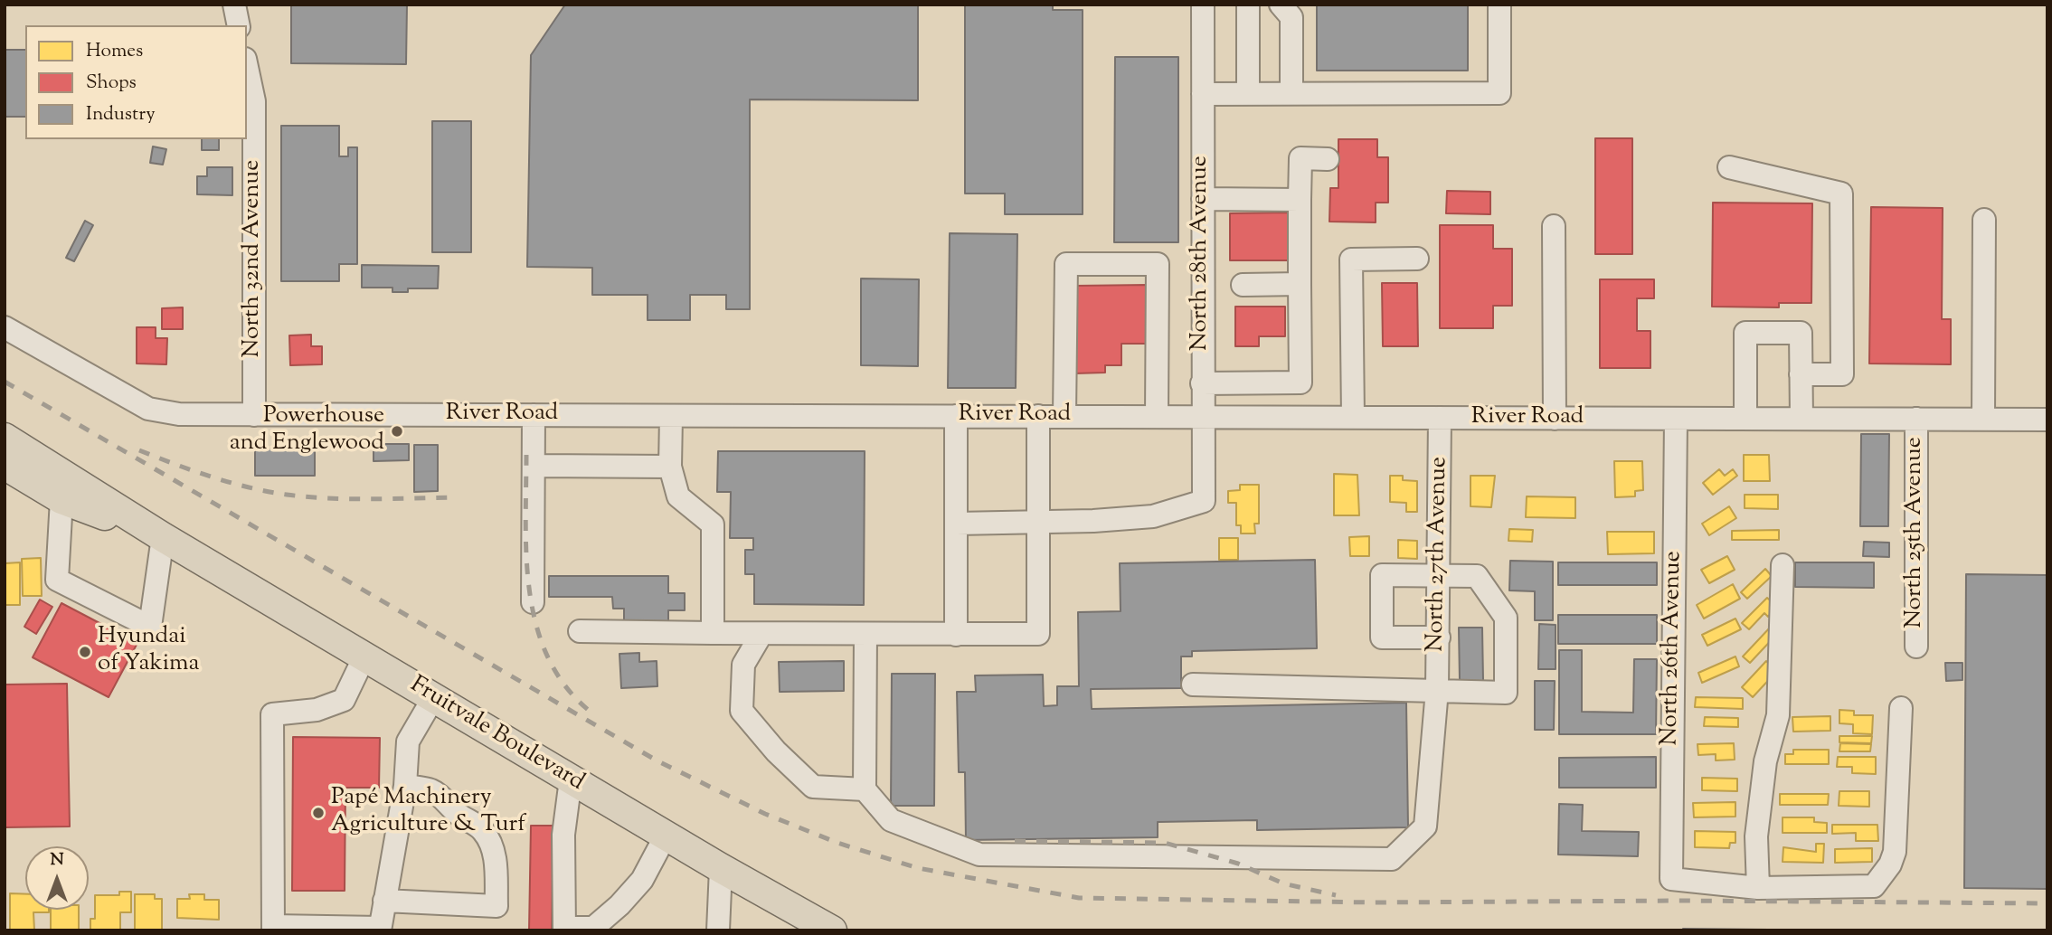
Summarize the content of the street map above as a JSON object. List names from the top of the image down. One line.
{"streets":{"main road":["Fruitvale Boulevard"],"street":["North 28th Avenue","North 32nd Avenue","River Road","North 25th Avenue","North 27th Avenue","North 26th Avenue"]},"crossings":[["North 28th Avenue","River Road"],["North 32nd Avenue","River Road"],["River Road","North 25th Avenue"],["River Road","North 27th Avenue"],["River Road","North 26th Avenue"]],"places":["Powerhouse and Englewood","Hyundai of Yakima","Papé Machinery Agriculture & Turf"],"legend":["Homes","Shops","Industry"],"north":"top"}
